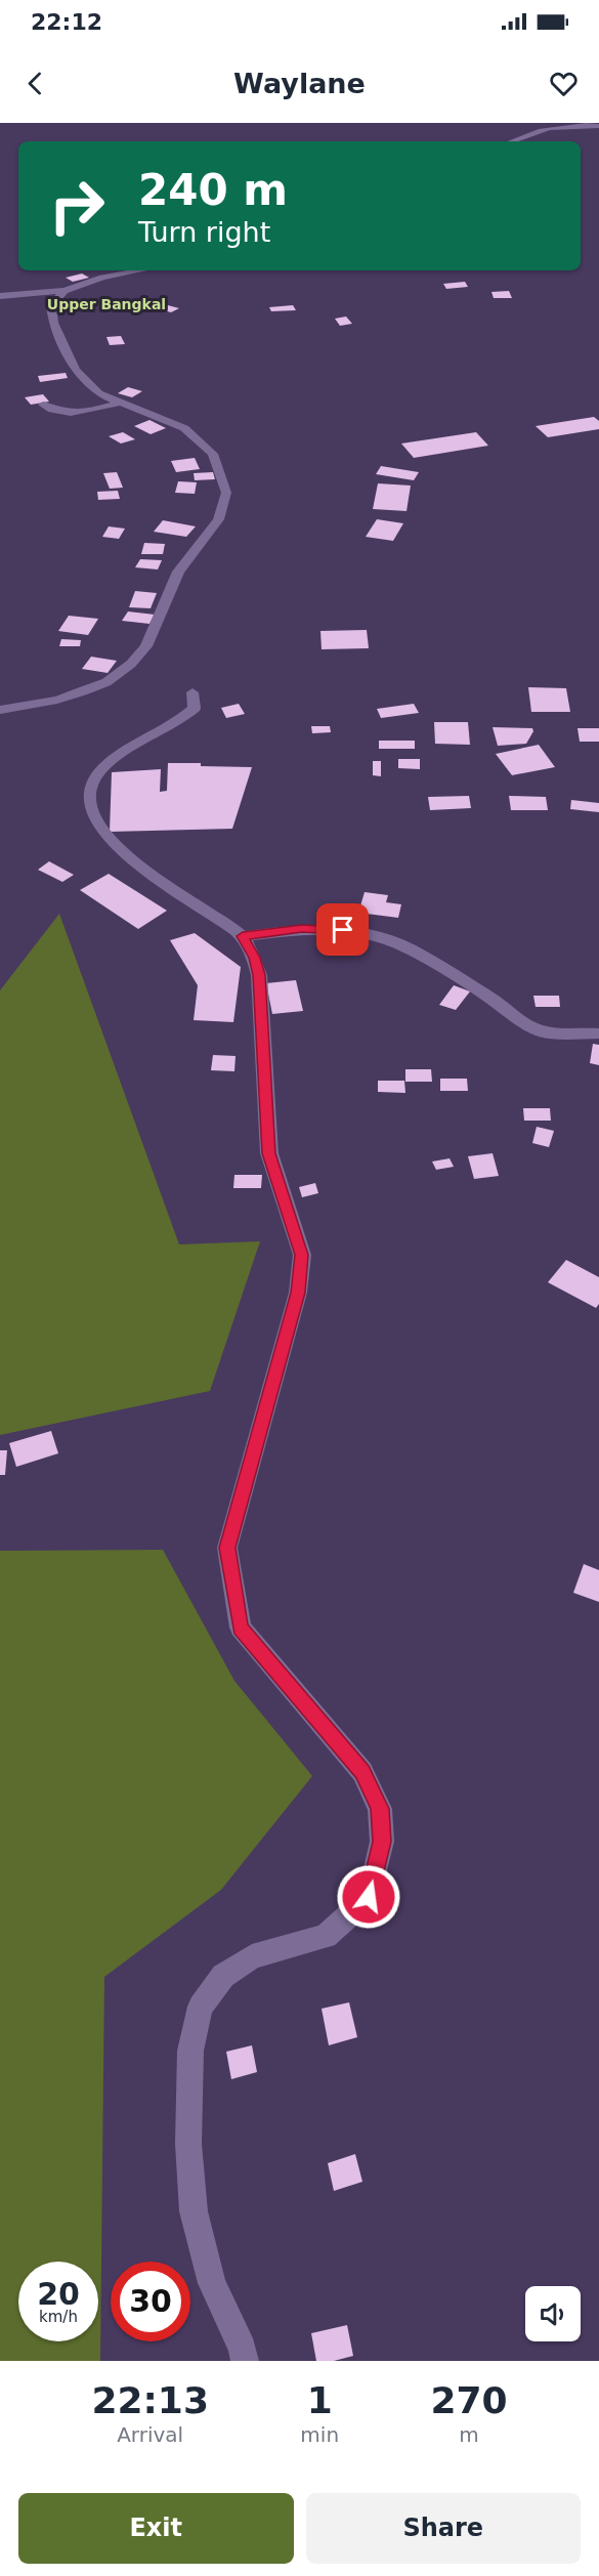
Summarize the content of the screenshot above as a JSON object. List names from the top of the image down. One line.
{"districts":["Upper Bangkal"],"page":{"status":"22:12","header":"Waylane","turn":["240 m","Turn right"],"speed":"20 km/h","limit":"30","eta":["22:13","Arrival","1","min","270","m"],"buttons":["Exit","Share"]}}
